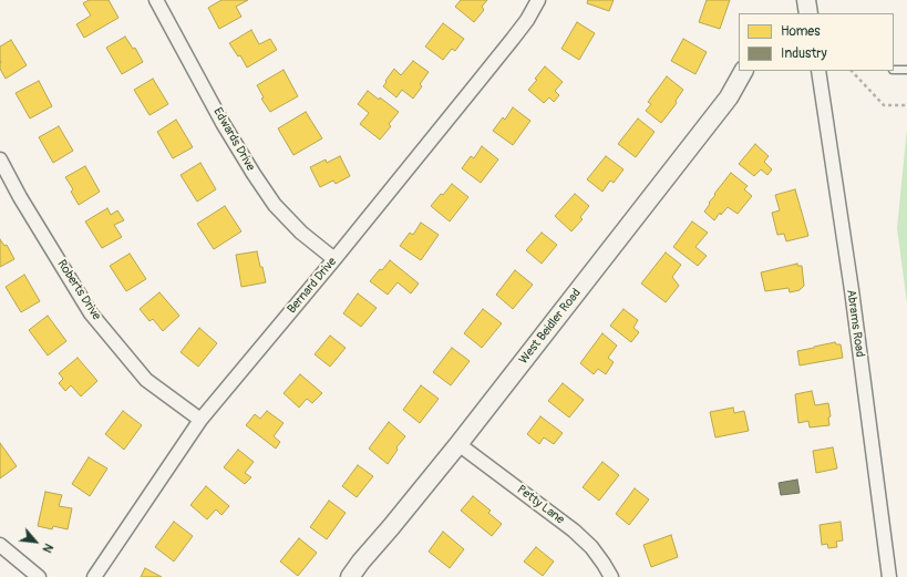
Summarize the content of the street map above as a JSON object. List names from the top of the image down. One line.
{"streets":{"street":["Edwards Drive","Bernard Drive","Roberts Drive","Abrams Road","West Beidler Road","Petty Lane"]},"crossings":[["Edwards Drive","Bernard Drive"],["Bernard Drive","Roberts Drive"],["West Beidler Road","Petty Lane"]],"legend":["Homes","Industry"],"north":"bottom right"}
